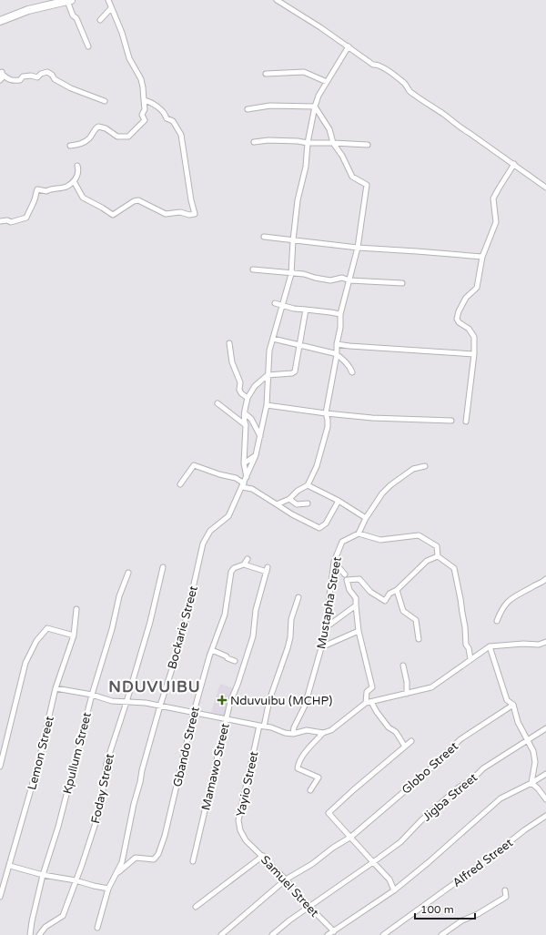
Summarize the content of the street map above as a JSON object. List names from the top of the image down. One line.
{"streets":{"street":["Mustapha Street","Bockarie Street","Gbando Street","Lemon Street","Kpullum Street","Mamawo Street","Globo Street","Yayio Street","Foday Street","Jigba Street","Alfred Street","Samuel Street"]},"crossings":[["Bockarie Street","Gbando Street"],["Gbando Street","Mamawo Street"],["Globo Street","Samuel Street"],["Yayio Street","Samuel Street"],["Jigba Street","Samuel Street"]],"districts":["NDUVUIBU"],"places":{"health":["Nduvuibu (MCHP)"]},"scale_bar":"100 m"}
